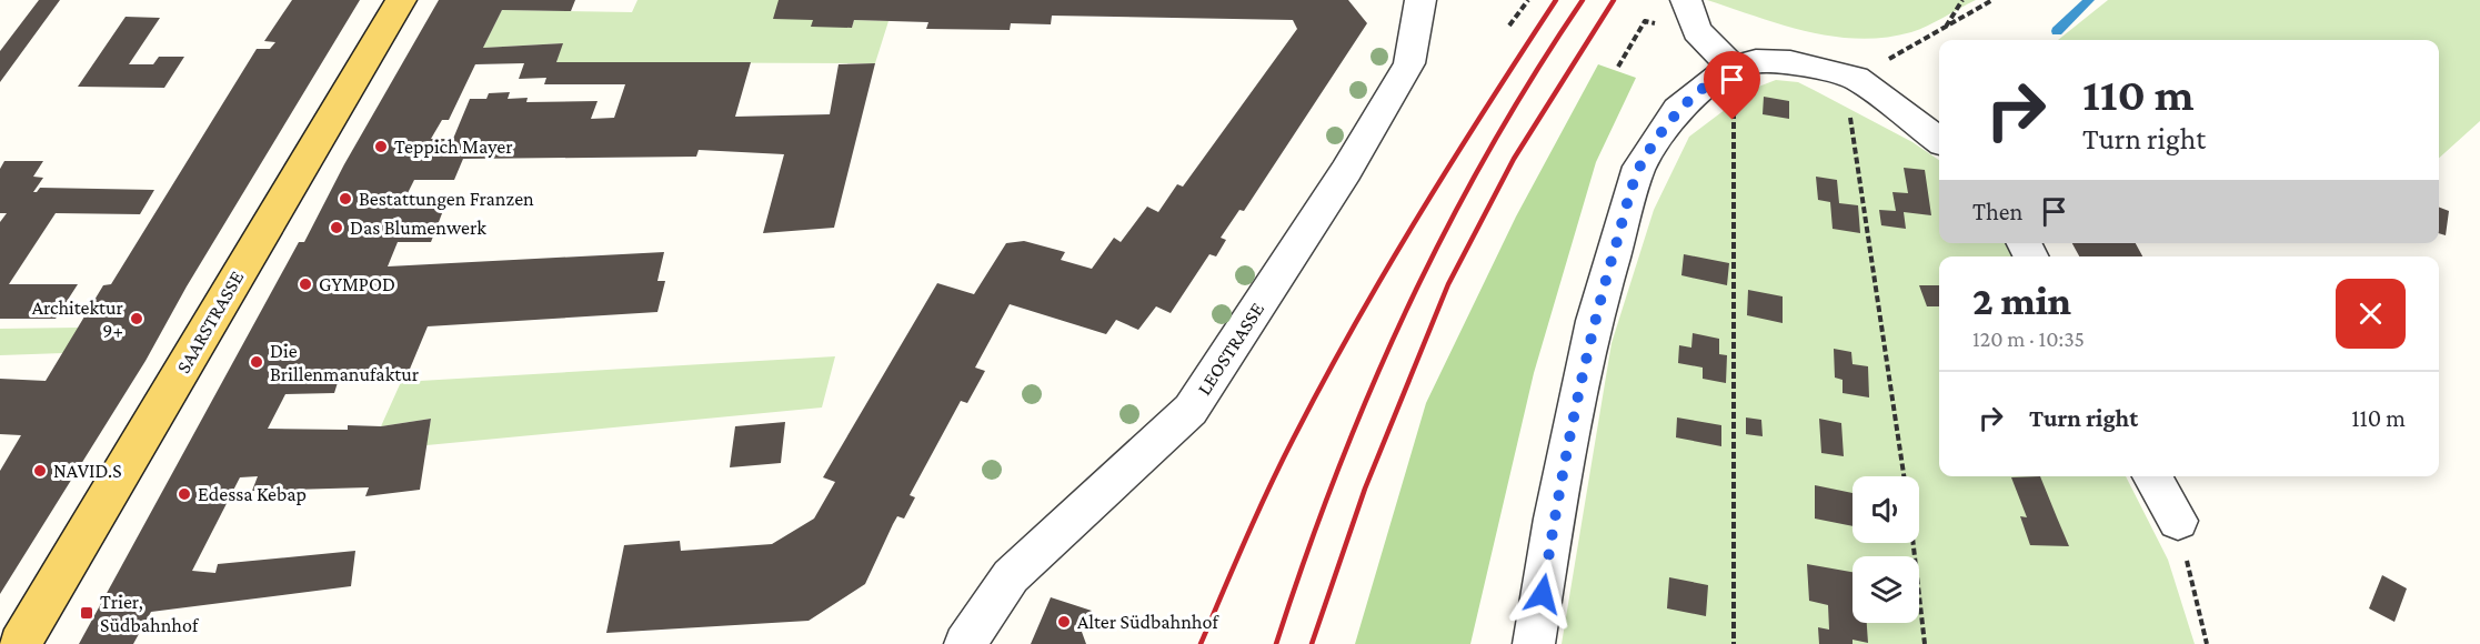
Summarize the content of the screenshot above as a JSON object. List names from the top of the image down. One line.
{"streets":{"main road":["SAARSTRASSE"],"street":["LEOSTRASSE"]},"places":{"other":["Teppich Mayer","Bestattungen Franzen","Das Blumenwerk","GYMPOD","Architektur 9+","Die Brillenmanufaktur","NAVID.S","Edessa Kebap","Alter Südbahnhof"],"transit":["Trier, Südbahnhof"]},"page":{"turn":["110 m","Turn right"],"then":"Then","heading":["2 min","120 m · 10:35"],"list":[{"name":"Turn right","value":"110 m"}]}}
